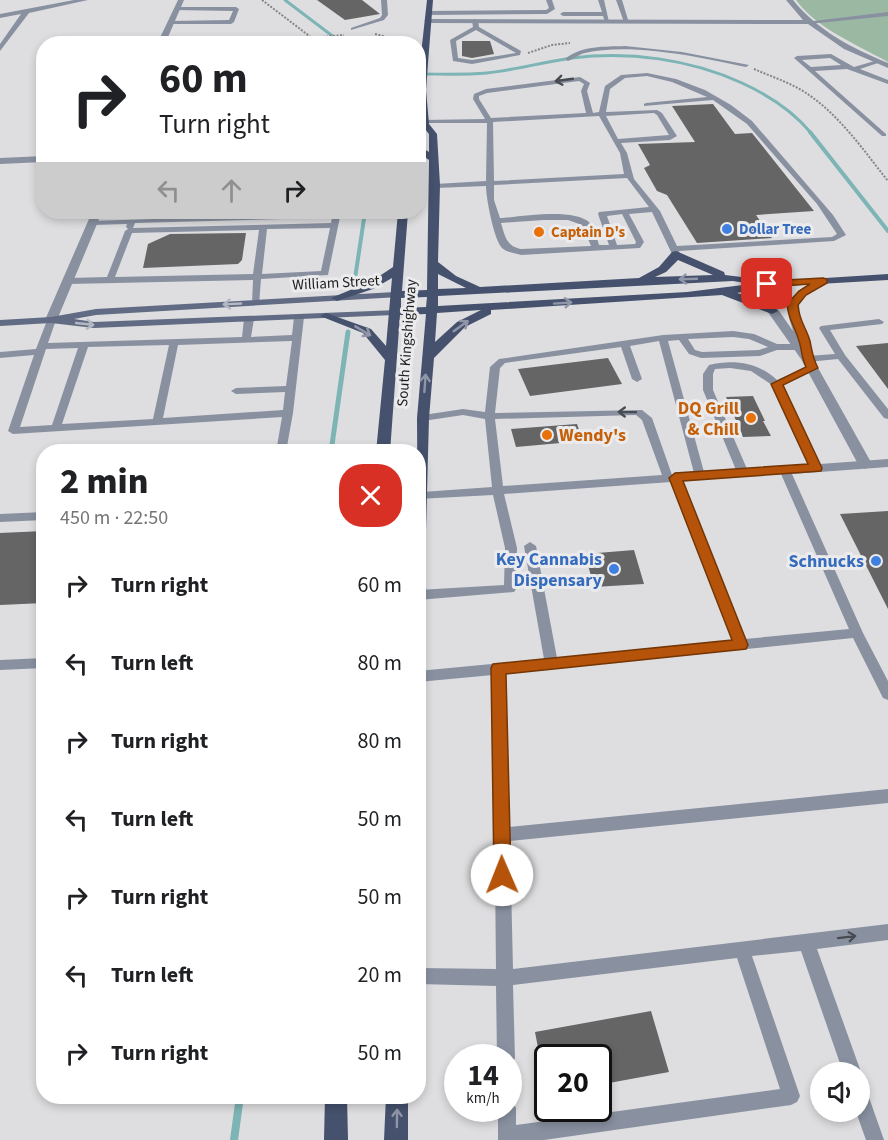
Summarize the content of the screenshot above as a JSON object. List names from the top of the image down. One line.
{"streets":{"main road":["William Street","South Kingshighway"]},"crossings":[["William Street","South Kingshighway"]],"places":["Dollar Tree","Captain D's","DQ Grill & Chill","Wendy's","Schnucks","Key Cannabis Dispensary"],"page":{"turn":["60 m","Turn right"],"heading":["2 min","450 m · 22:50"],"list":[{"name":"Turn right","value":"60 m"},{"name":"Turn left","value":"80 m"},{"name":"Turn right","value":"80 m"},{"name":"Turn left","value":"50 m"},{"name":"Turn right","value":"50 m"},{"name":"Turn left","value":"20 m"},{"name":"Turn right","value":"50 m"}],"speed":"14 km/h","limit":"20"}}
